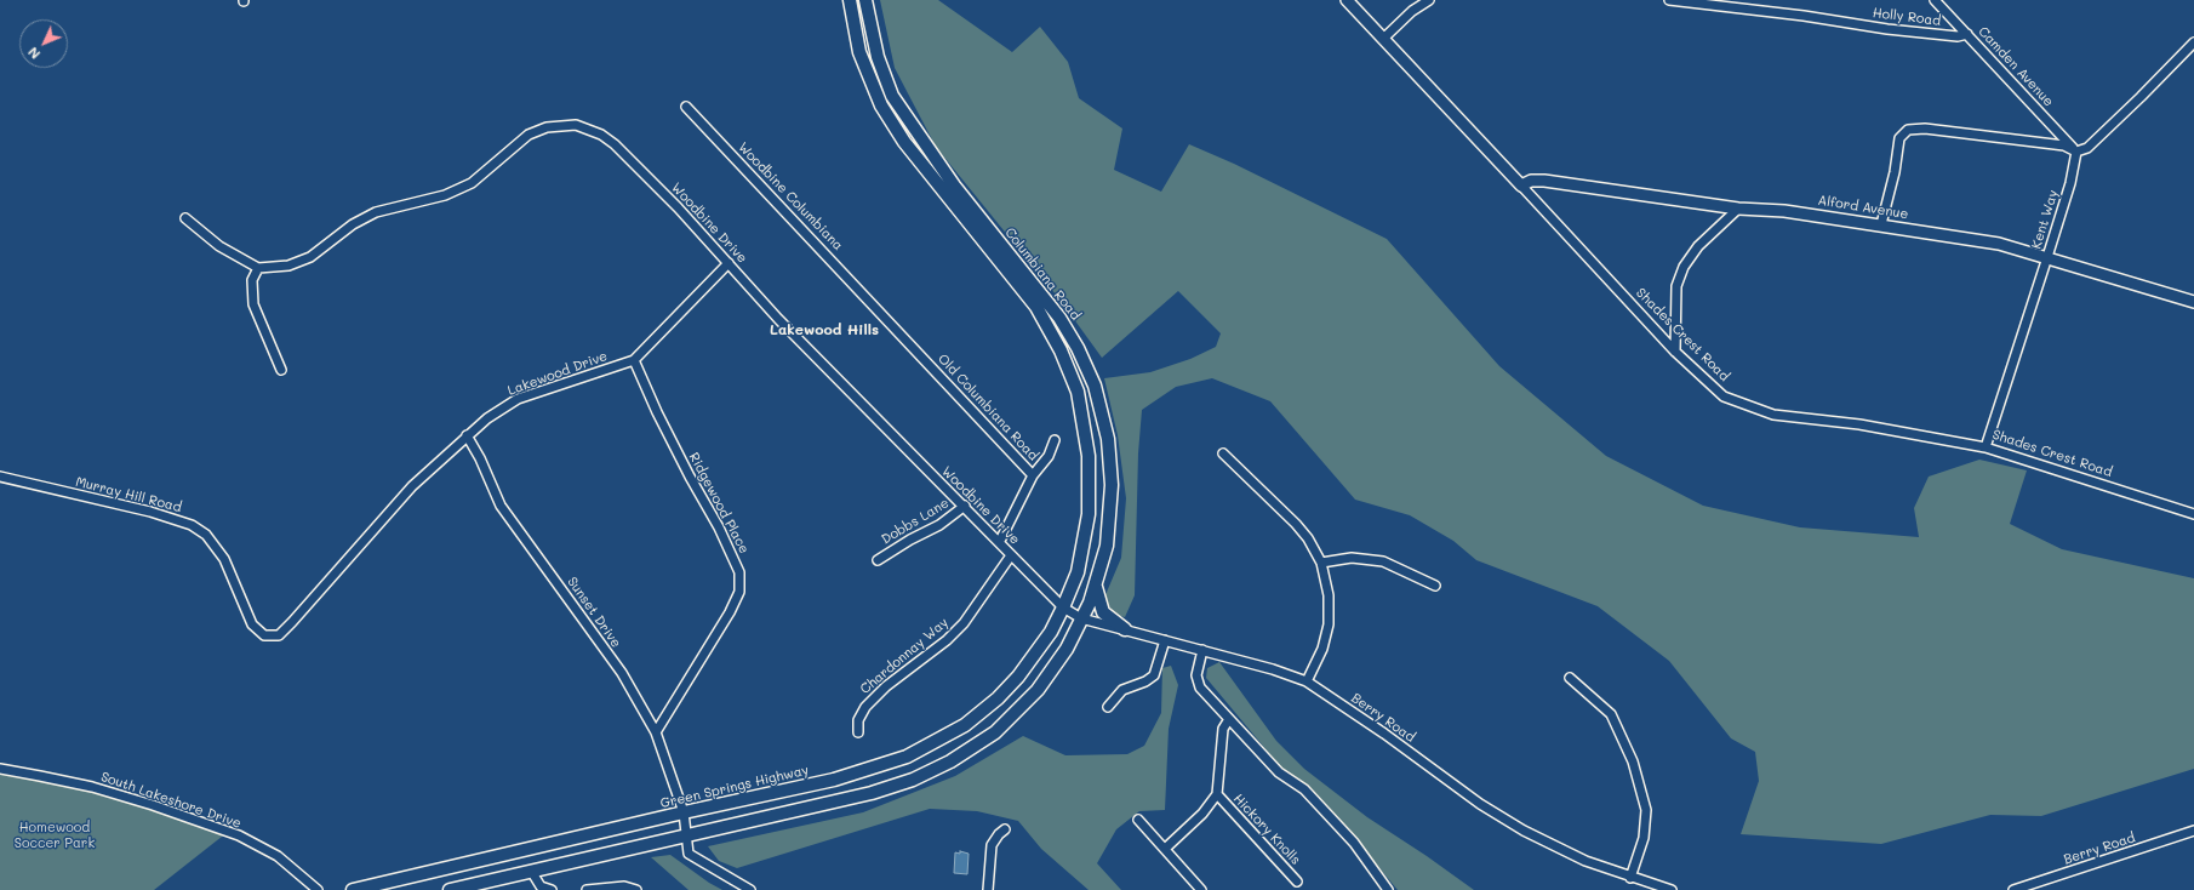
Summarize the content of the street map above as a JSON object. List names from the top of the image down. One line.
{"streets":{"main road":["Columbiana Road","Green Springs Highway"],"street":["Holly Road","Camden Avenue","Woodbine Columbiana","Alford Avenue","Kent Way","Woodbine Drive","Shades Crest Road","Lakewood Drive","Old Columbiana Road","Murray Hill Road","Ridgewood Place","Dobbs Lane","Sunset Drive","Chardonnay Way","Berry Road","South Lakeshore Drive","Hickory Knolls"]},"crossings":[["Holly Road","Camden Avenue"],["Camden Avenue","Kent Way"],["Woodbine Columbiana","Old Columbiana Road"],["Alford Avenue","Kent Way"],["Alford Avenue","Shades Crest Road"],["Kent Way","Shades Crest Road"],["Woodbine Drive","Columbiana Road"],["Woodbine Drive","Lakewood Drive"],["Woodbine Drive","Old Columbiana Road"],["Woodbine Drive","Dobbs Lane"],["Woodbine Drive","Chardonnay Way"],["Woodbine Drive","Berry Road"],["Woodbine Drive","Green Springs Highway"],["Columbiana Road","Berry Road"],["Columbiana Road","Green Springs Highway"],["Lakewood Drive","Murray Hill Road"],["Lakewood Drive","Ridgewood Place"],["Lakewood Drive","Sunset Drive"],["Ridgewood Place","Sunset Drive"],["Sunset Drive","Green Springs Highway"],["Berry Road","Green Springs Highway"]],"districts":["Lakewood Hills"],"parks":["Homewood Soccer Park"],"north":"bottom left"}
